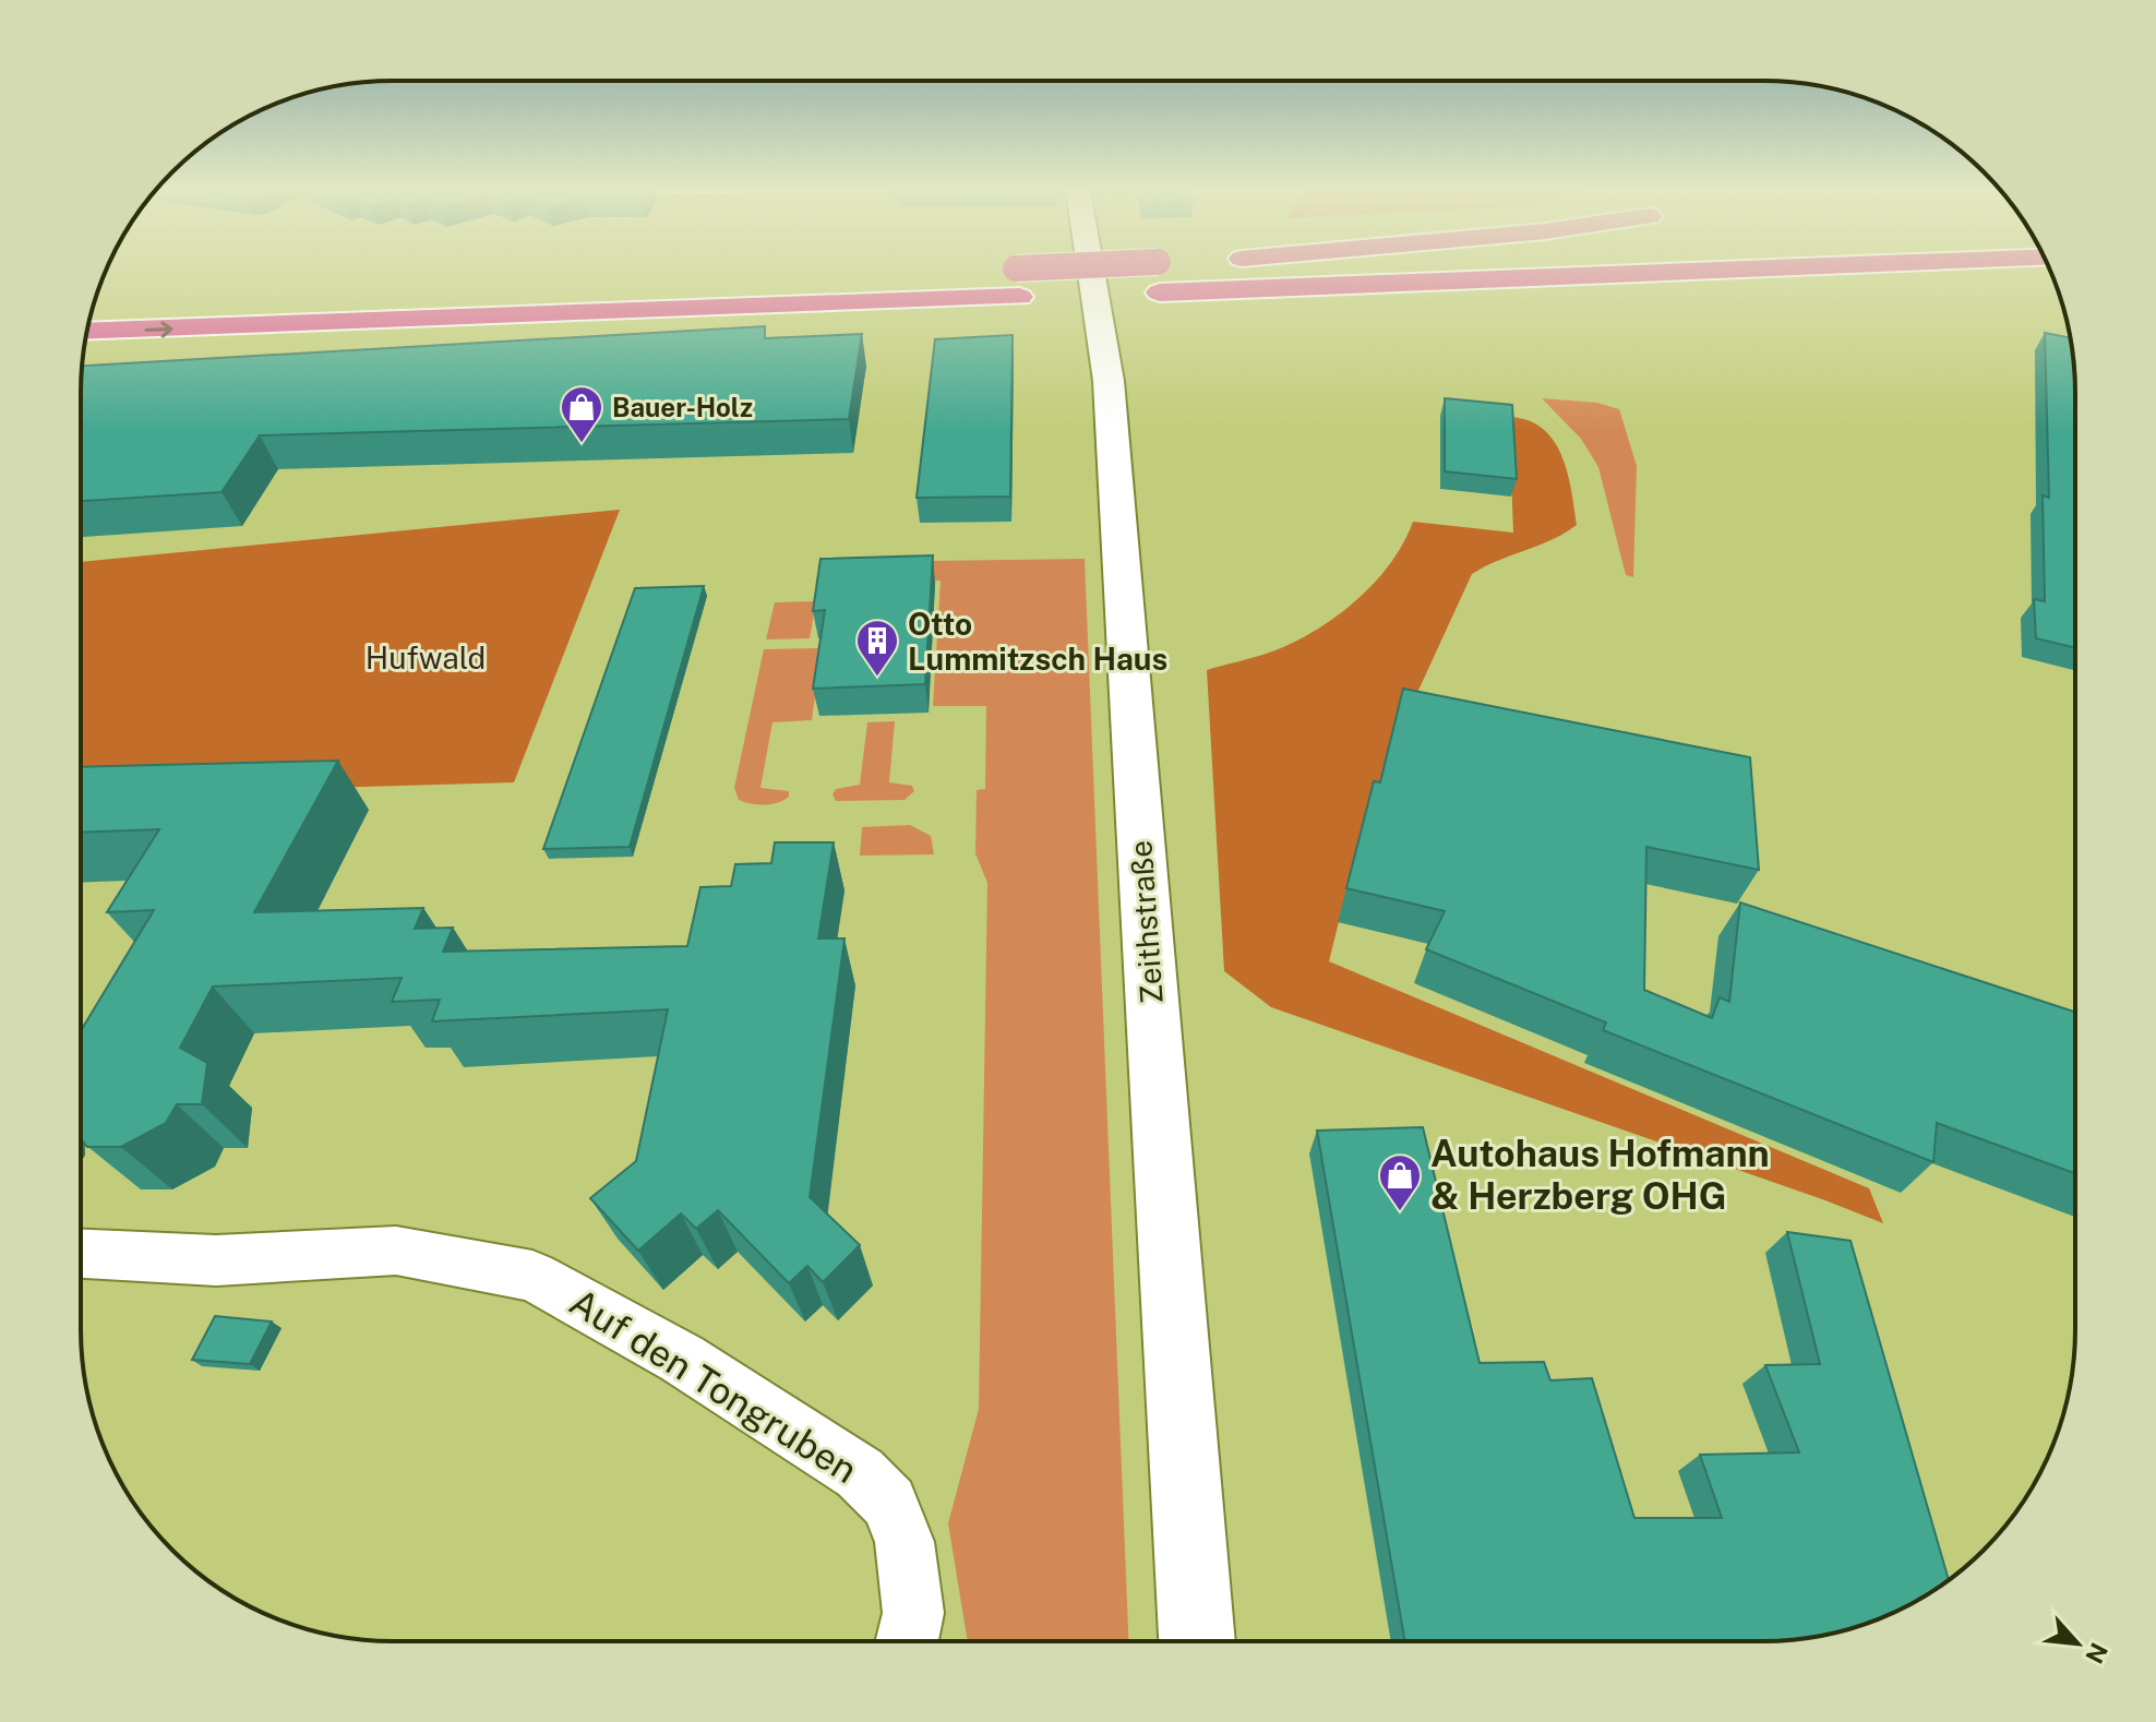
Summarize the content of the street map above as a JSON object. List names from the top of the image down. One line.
{"streets":{"street":["Zeithstraße","Auf den Tongruben"]},"parks":["Hufwald"],"places":{"shop":["Bauer-Holz","Autohaus Hofmann & Herzberg OHG"],"building":["Otto Lummitzsch Haus"]},"north":"bottom right"}
